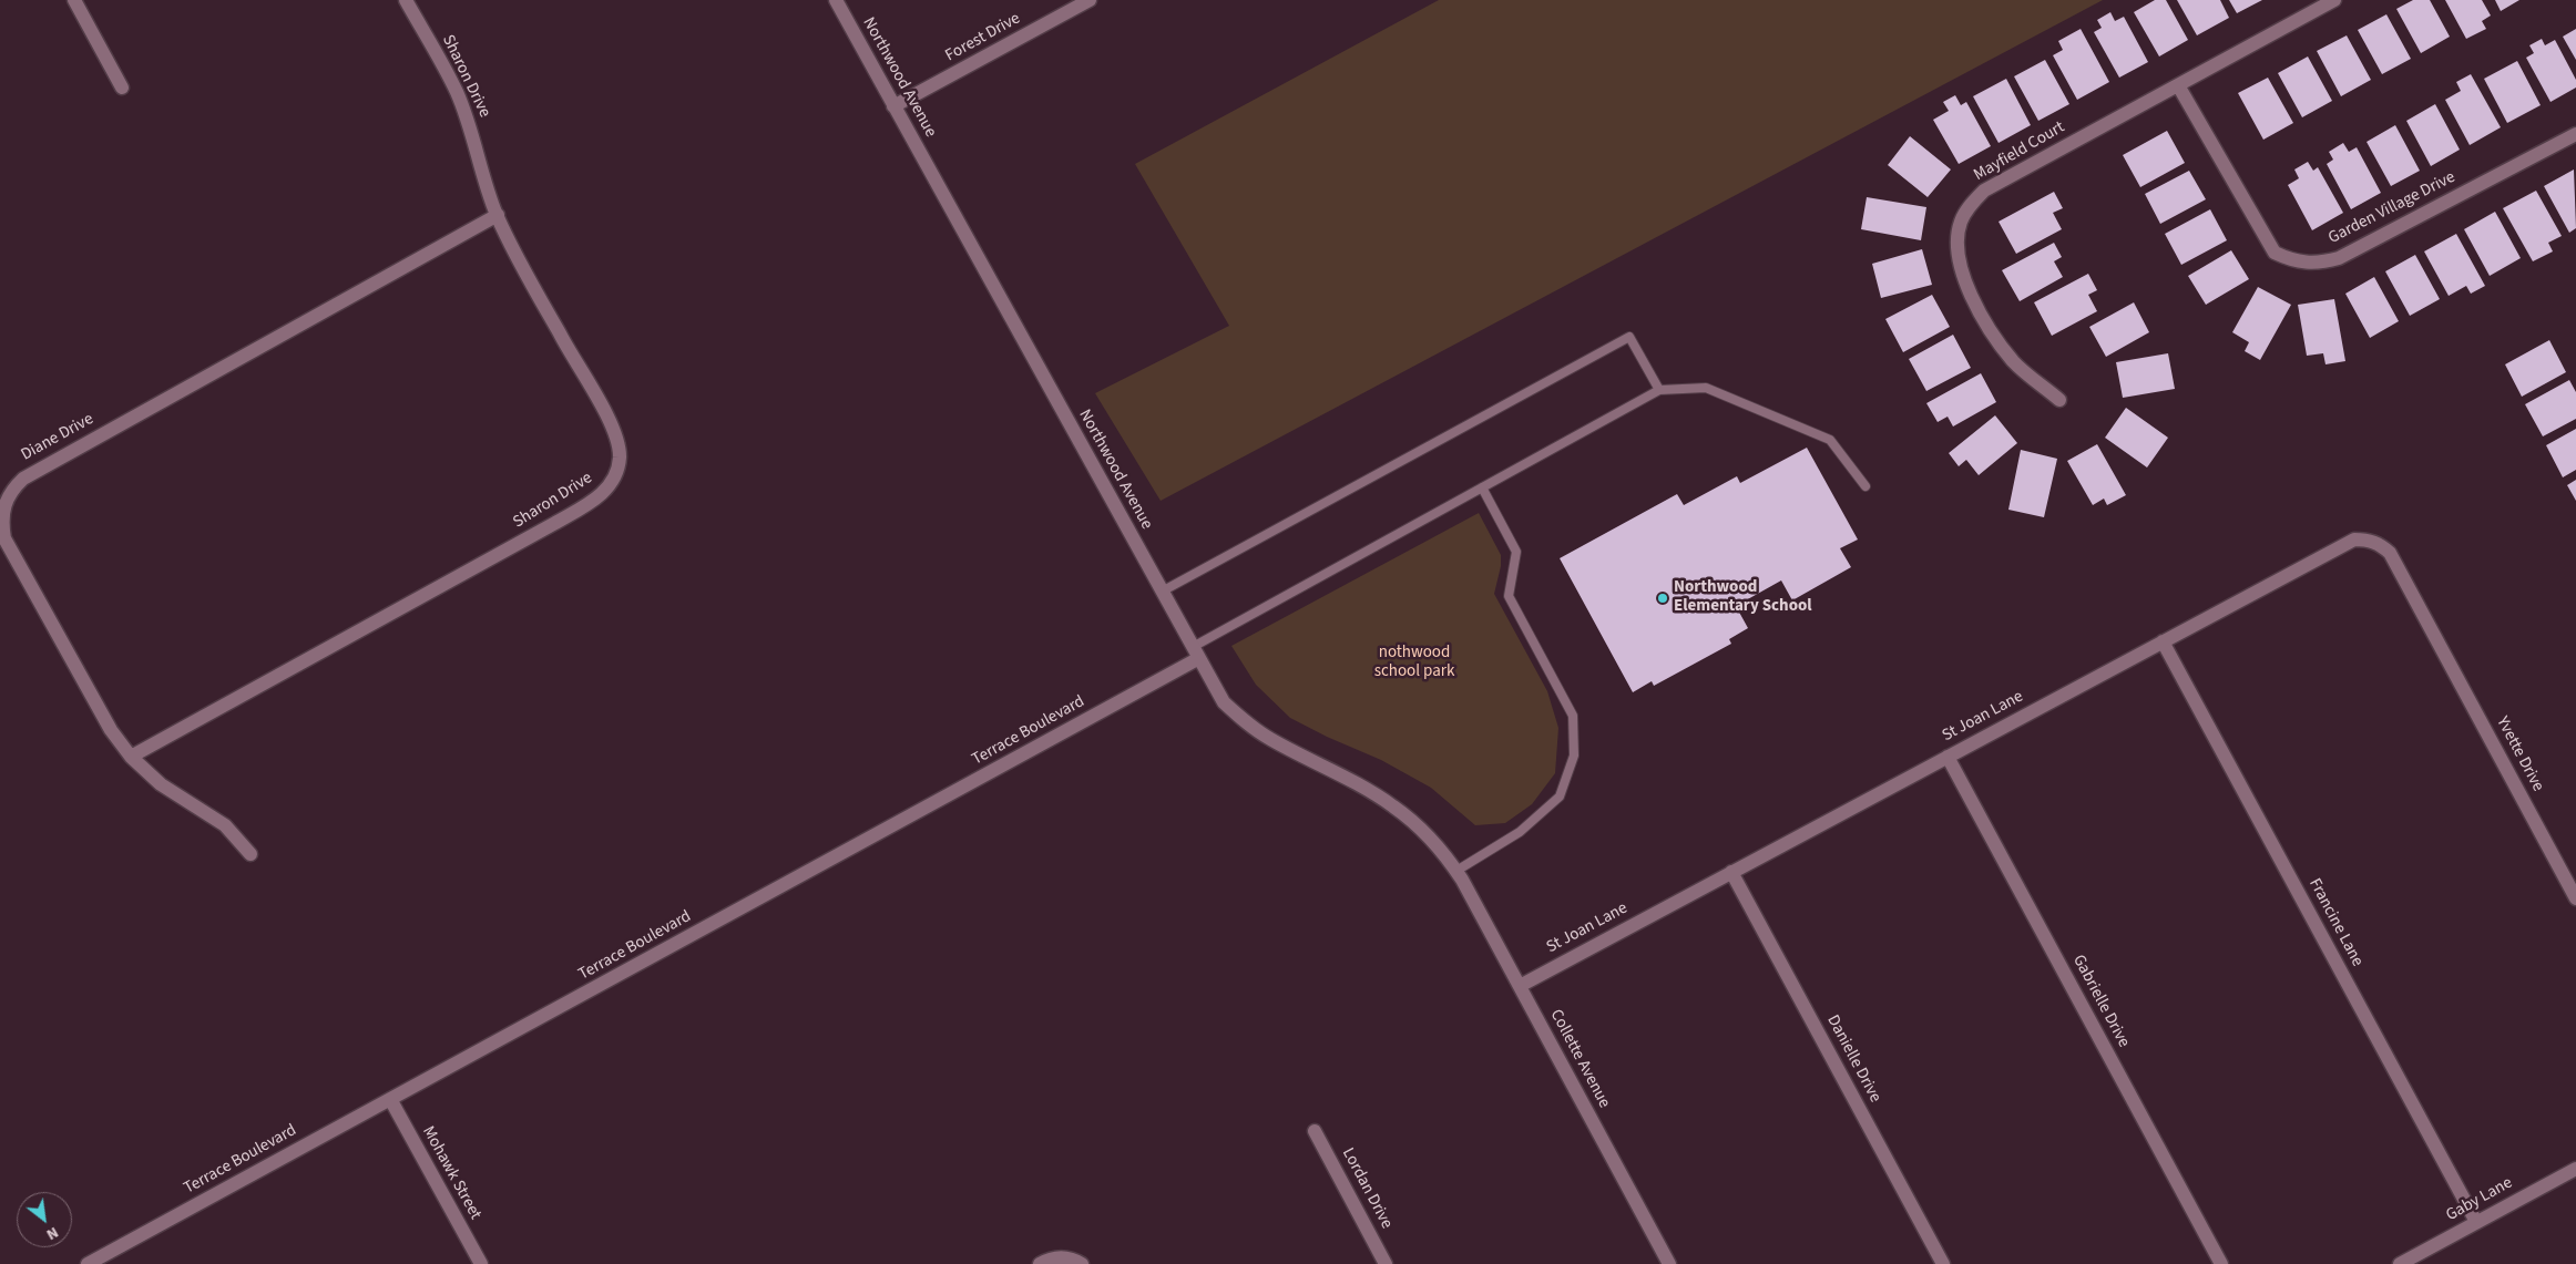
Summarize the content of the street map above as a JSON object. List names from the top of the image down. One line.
{"streets":{"street":["Forest Drive","Sharon Drive","Northwood Avenue","Mayfield Court","Garden Village Drive","Diane Drive","St Joan Lane","Terrace Boulevard","Yvette Drive","Francine Lane","Gabrielle Drive","Collette Avenue","Danielle Drive","Mohawk Street","Lordan Drive","Gaby Lane"]},"crossings":[["Forest Drive","Northwood Avenue"],["Sharon Drive","Diane Drive"],["Northwood Avenue","Terrace Boulevard"],["Northwood Avenue","Collette Avenue"],["Mayfield Court","Garden Village Drive"],["St Joan Lane","Yvette Drive"],["St Joan Lane","Francine Lane"],["St Joan Lane","Gabrielle Drive"],["St Joan Lane","Collette Avenue"],["St Joan Lane","Danielle Drive"],["Terrace Boulevard","Mohawk Street"],["Francine Lane","Gaby Lane"]],"parks":["nothwood school park"],"places":["Northwood Elementary School"],"north":"bottom right"}
